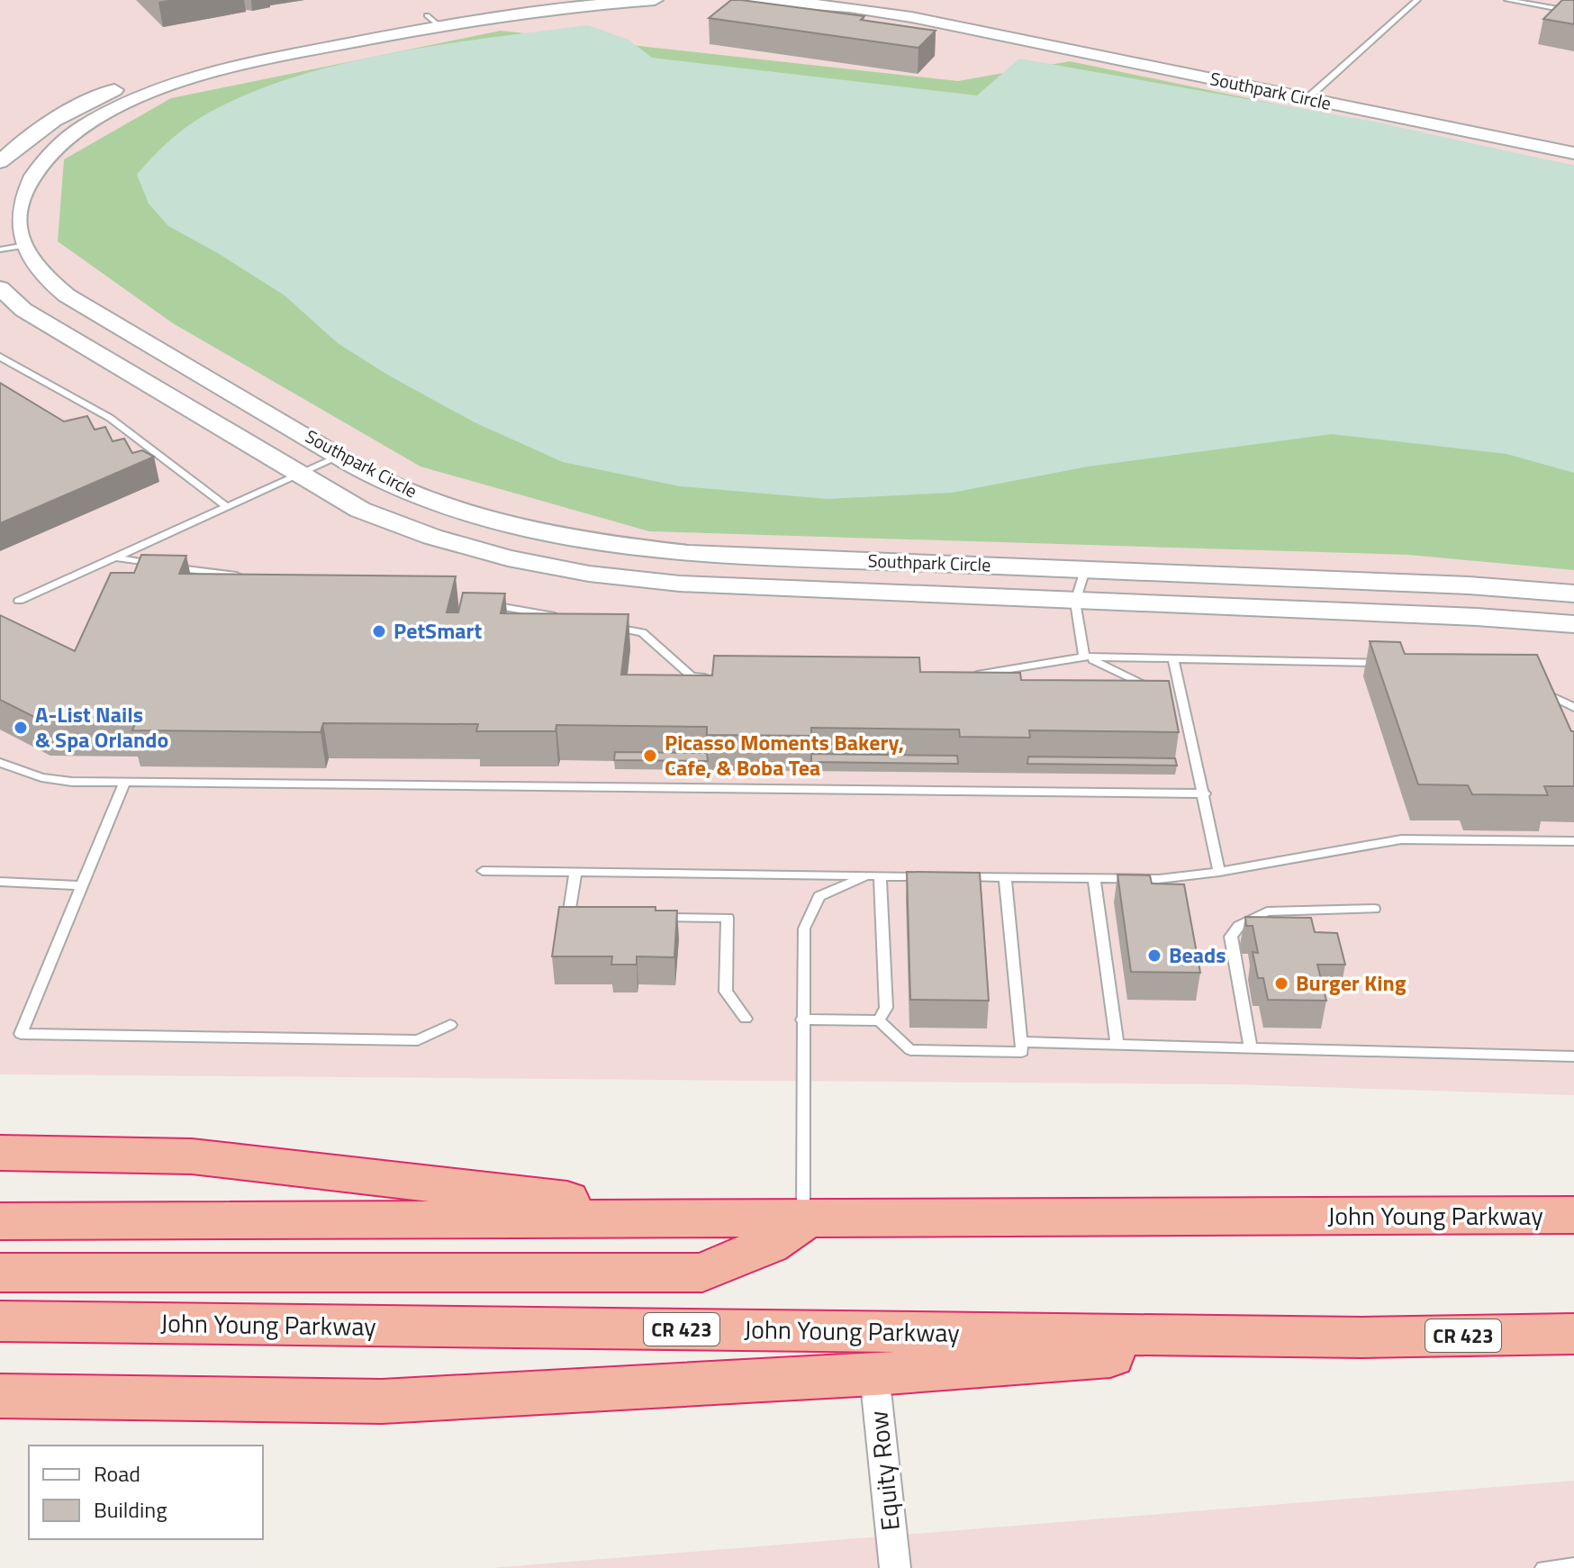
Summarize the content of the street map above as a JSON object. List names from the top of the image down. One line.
{"streets":{"highway":["John Young Parkway","CR 423"],"street":["Southpark Circle","Equity Row"]},"places":["PetSmart","A-List Nails & Spa Orlando","Picasso Moments Bakery, Cafe, & Boba Tea","Beads","Burger King"],"legend":["Road","Building"]}
